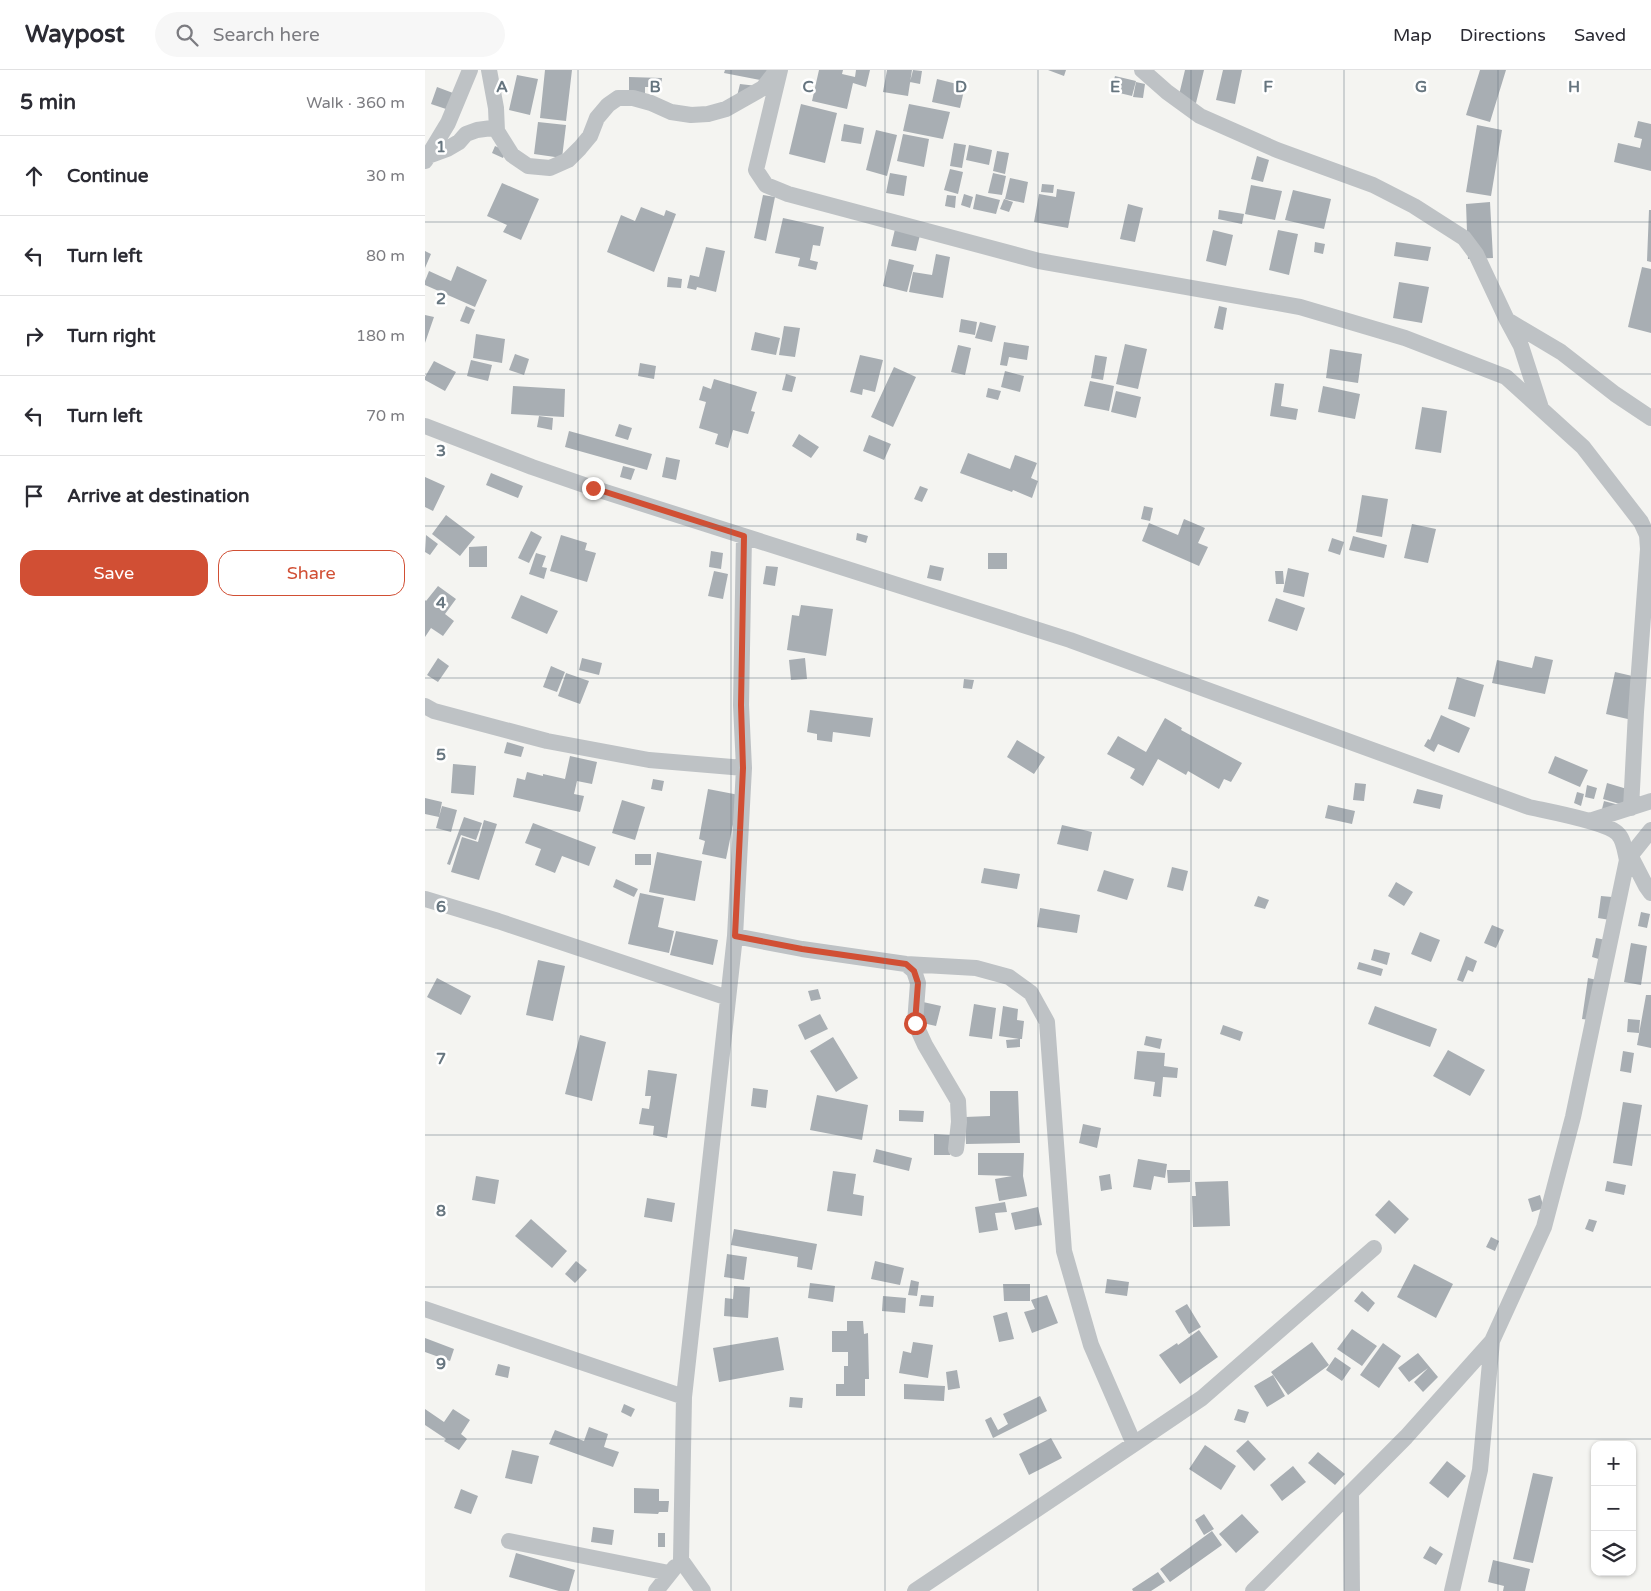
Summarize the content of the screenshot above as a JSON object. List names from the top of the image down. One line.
{"page":{"header":"Waypost","search":"Search here","nav":["Map","Directions","Saved"],"heading":["5 min","Walk · 360 m"],"list":[["Continue","30 m"],["Turn left","80 m"],["Turn right","180 m"],["Turn left","70 m"],"Arrive at destination"],"buttons":["Save","Share"],"map_buttons":["+","−"]},"grid":{"columns":["A","B","C","D","E","F","G","H"],"rows":["1","2","3","4","5","6","7","8","9"]}}
